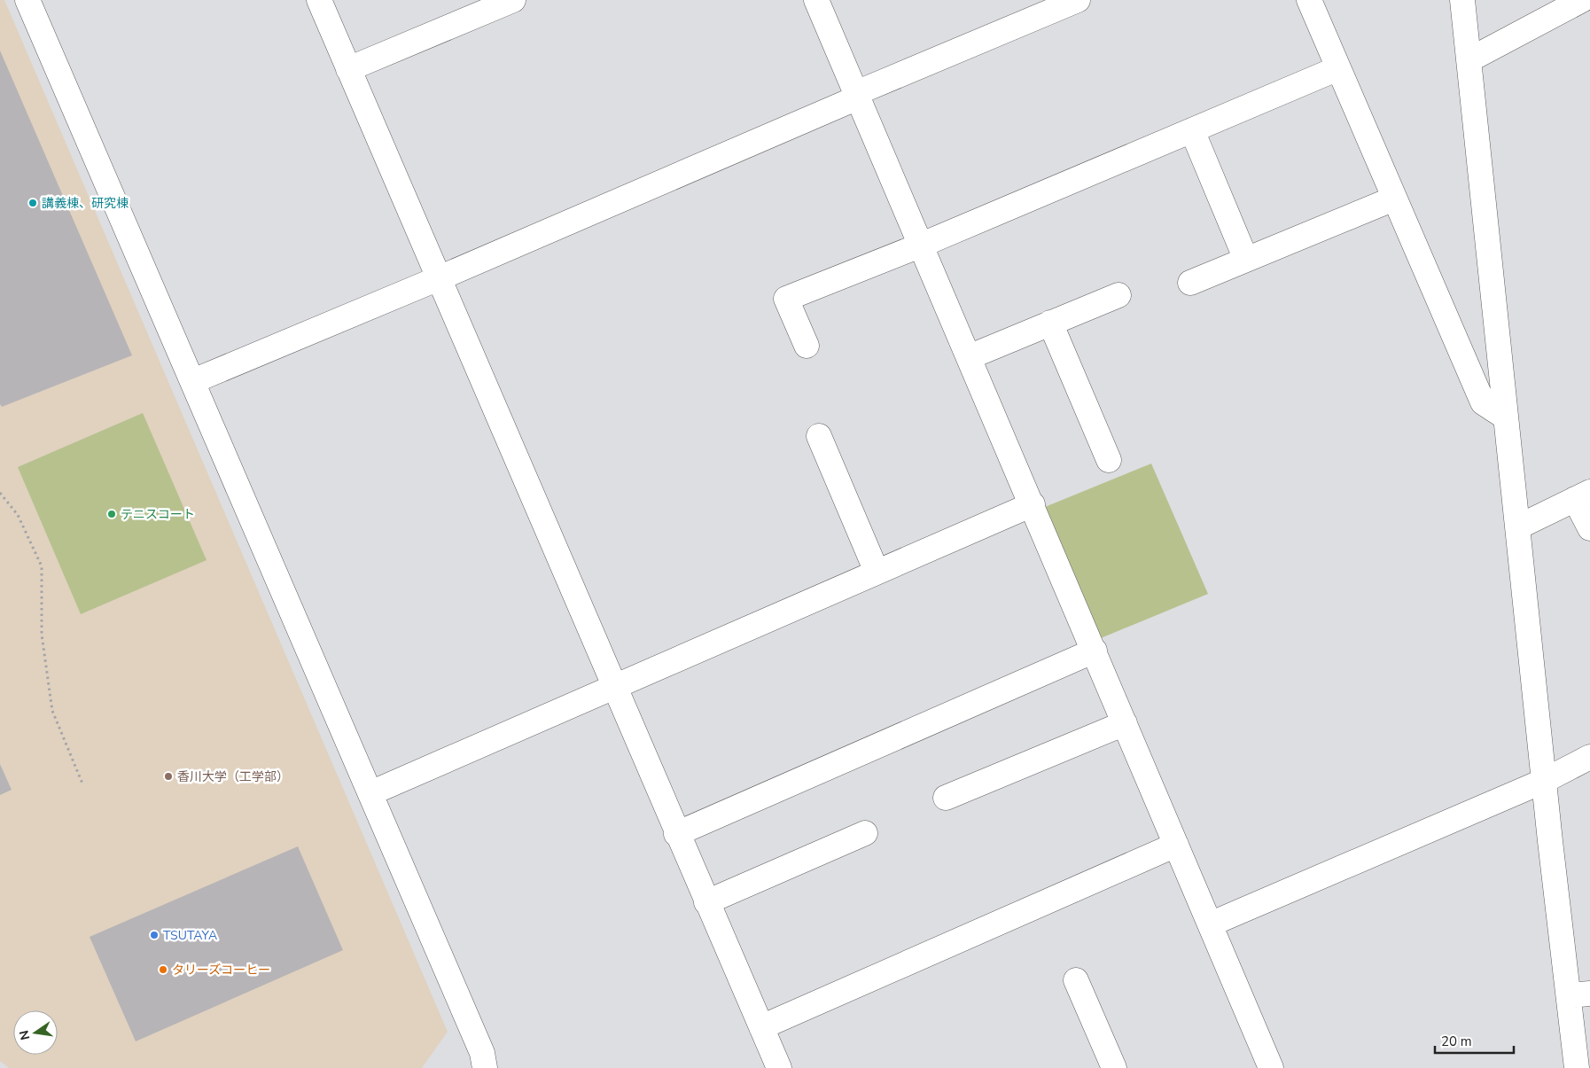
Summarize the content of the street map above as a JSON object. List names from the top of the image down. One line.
{"places":["講義棟、研究棟","テニスコート","香川大学（工学部）","TSUTAYA","タリーズコーヒー"],"scale_bar":"20 m","north":"left"}
